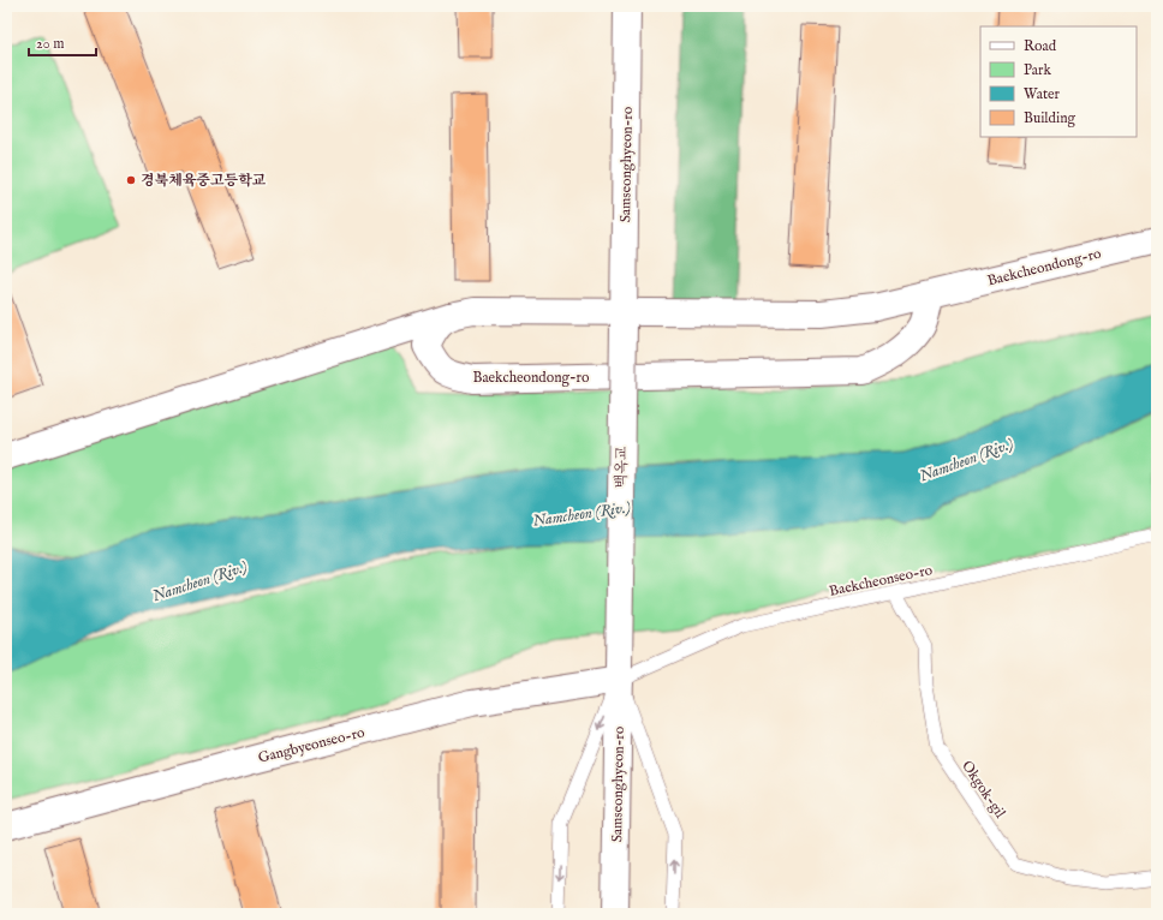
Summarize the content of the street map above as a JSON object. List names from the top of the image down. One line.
{"streets":{"street":["Samseonghyeon-ro","Baekcheondong-ro","백옥교","Gangbyeonseo-ro"],"lane":["Baekcheonseo-ro","Okgok-gil"]},"crossings":[["Samseonghyeon-ro","Baekcheondong-ro"],["Samseonghyeon-ro","백옥교"],["Samseonghyeon-ro","Baekcheonseo-ro"],["Samseonghyeon-ro","Gangbyeonseo-ro"],["Baekcheondong-ro","백옥교"],["백옥교","Baekcheonseo-ro"],["백옥교","Gangbyeonseo-ro"],["Baekcheonseo-ro","Gangbyeonseo-ro"],["Baekcheonseo-ro","Okgok-gil"]],"water":["Namcheon (Riv.)"],"places":["경북체육중고등학교"],"legend":["Road","Park","Water","Building"],"scale_bar":"20 m"}
